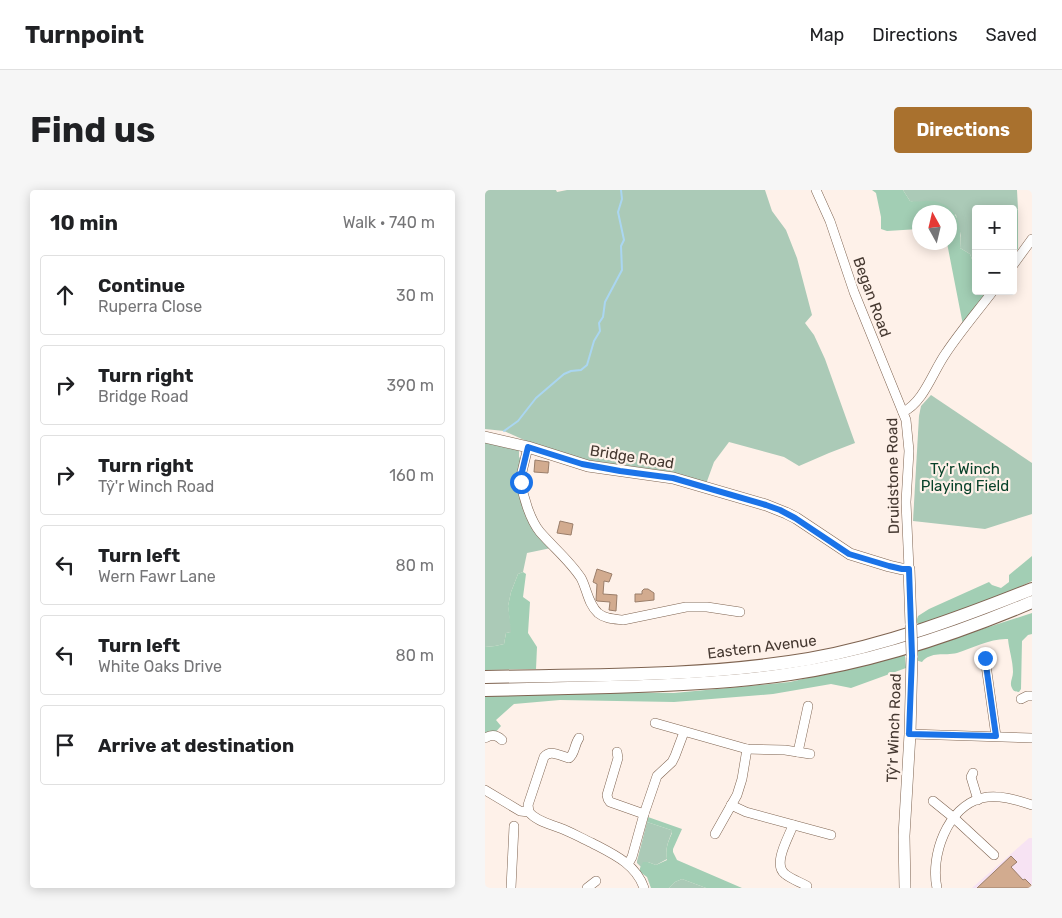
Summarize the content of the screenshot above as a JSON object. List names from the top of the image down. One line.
{"streets":{"highway":["Eastern Avenue"],"main road":["Bridge Road","Tŷ'r Winch Road"],"street":["Began Road","Druidstone Road"]},"crossings":[["Began Road","Druidstone Road"],["Bridge Road","Druidstone Road"],["Bridge Road","Tŷ'r Winch Road"],["Druidstone Road","Tŷ'r Winch Road"]],"parks":["Ty'r Winch Playing Field"],"north":"top","page":{"header":"Turnpoint","nav":["Map","Directions","Saved"],"buttons":"Directions","title":"Find us","heading":["10 min","Walk · 740 m"],"map_buttons":["+","−"],"list":[["Continue","Ruperra Close","30 m"],["Turn right","Bridge Road","390 m"],["Turn right","Tŷ'r Winch Road","160 m"],["Turn left","Wern Fawr Lane","80 m"],["Turn left","White Oaks Drive","80 m"],"Arrive at destination"]}}
